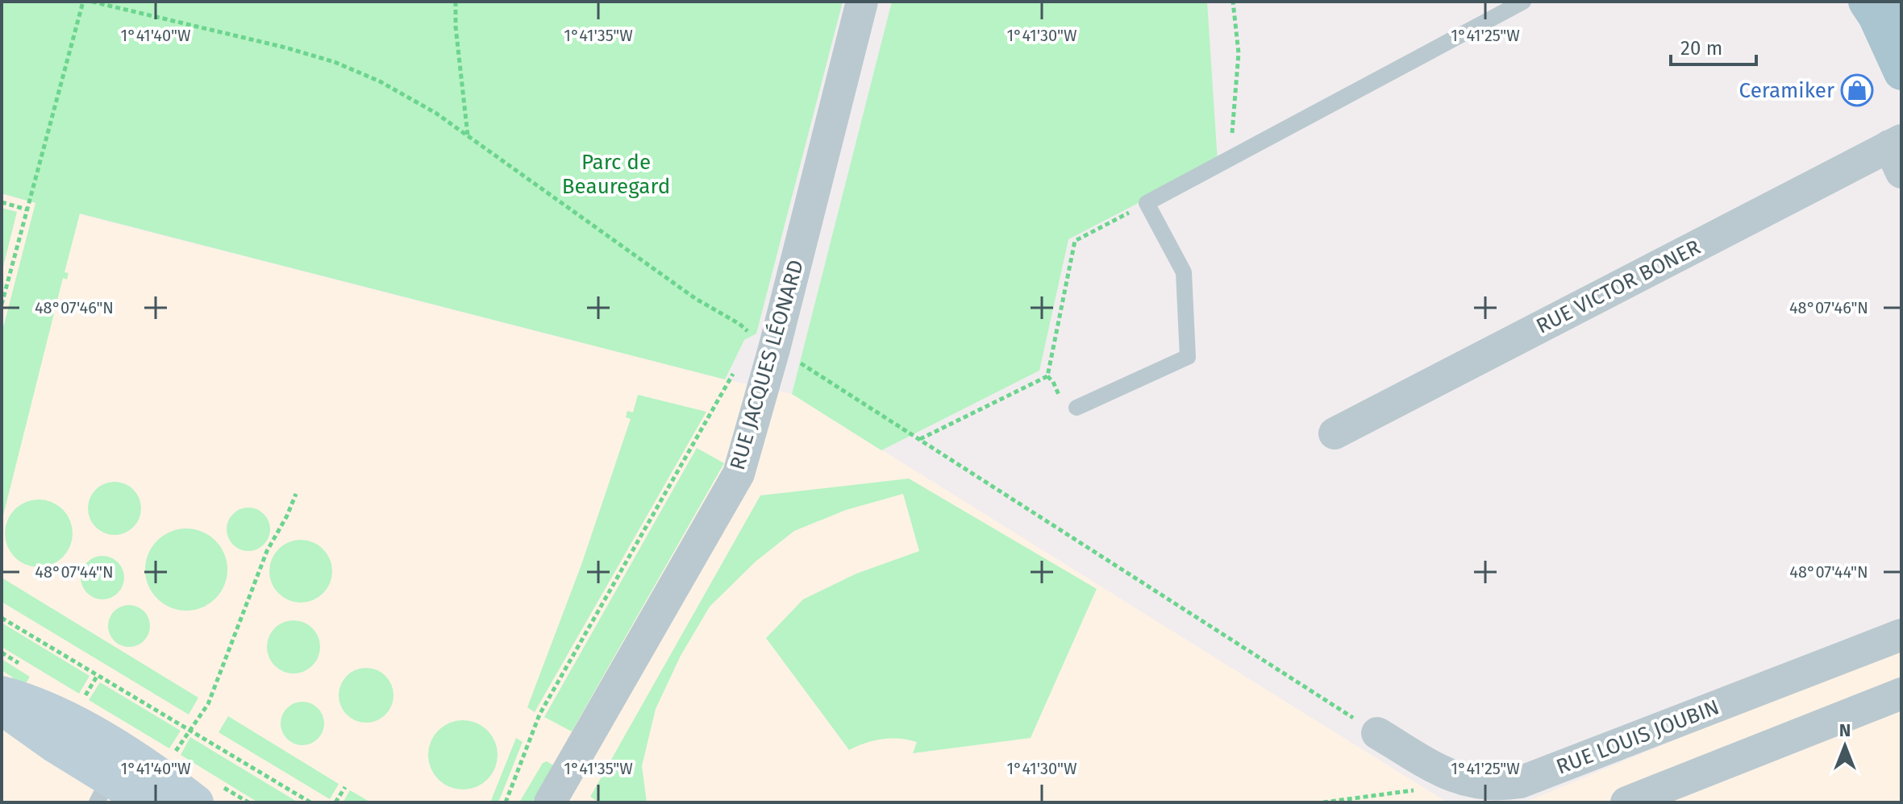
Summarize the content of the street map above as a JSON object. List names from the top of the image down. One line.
{"streets":{"street":["RUE VICTOR BONER","RUE JACQUES LÉONARD","RUE LOUIS JOUBIN"]},"parks":["Parc de Beauregard"],"places":{"shop":["Ceramiker"]},"scale_bar":"20 m","north":"top","coordinates":["1°41'40\"W","1°41'35\"W","1°41'30\"W","1°41'25\"W","48°07'46\"N","48°07'44\"N"]}
